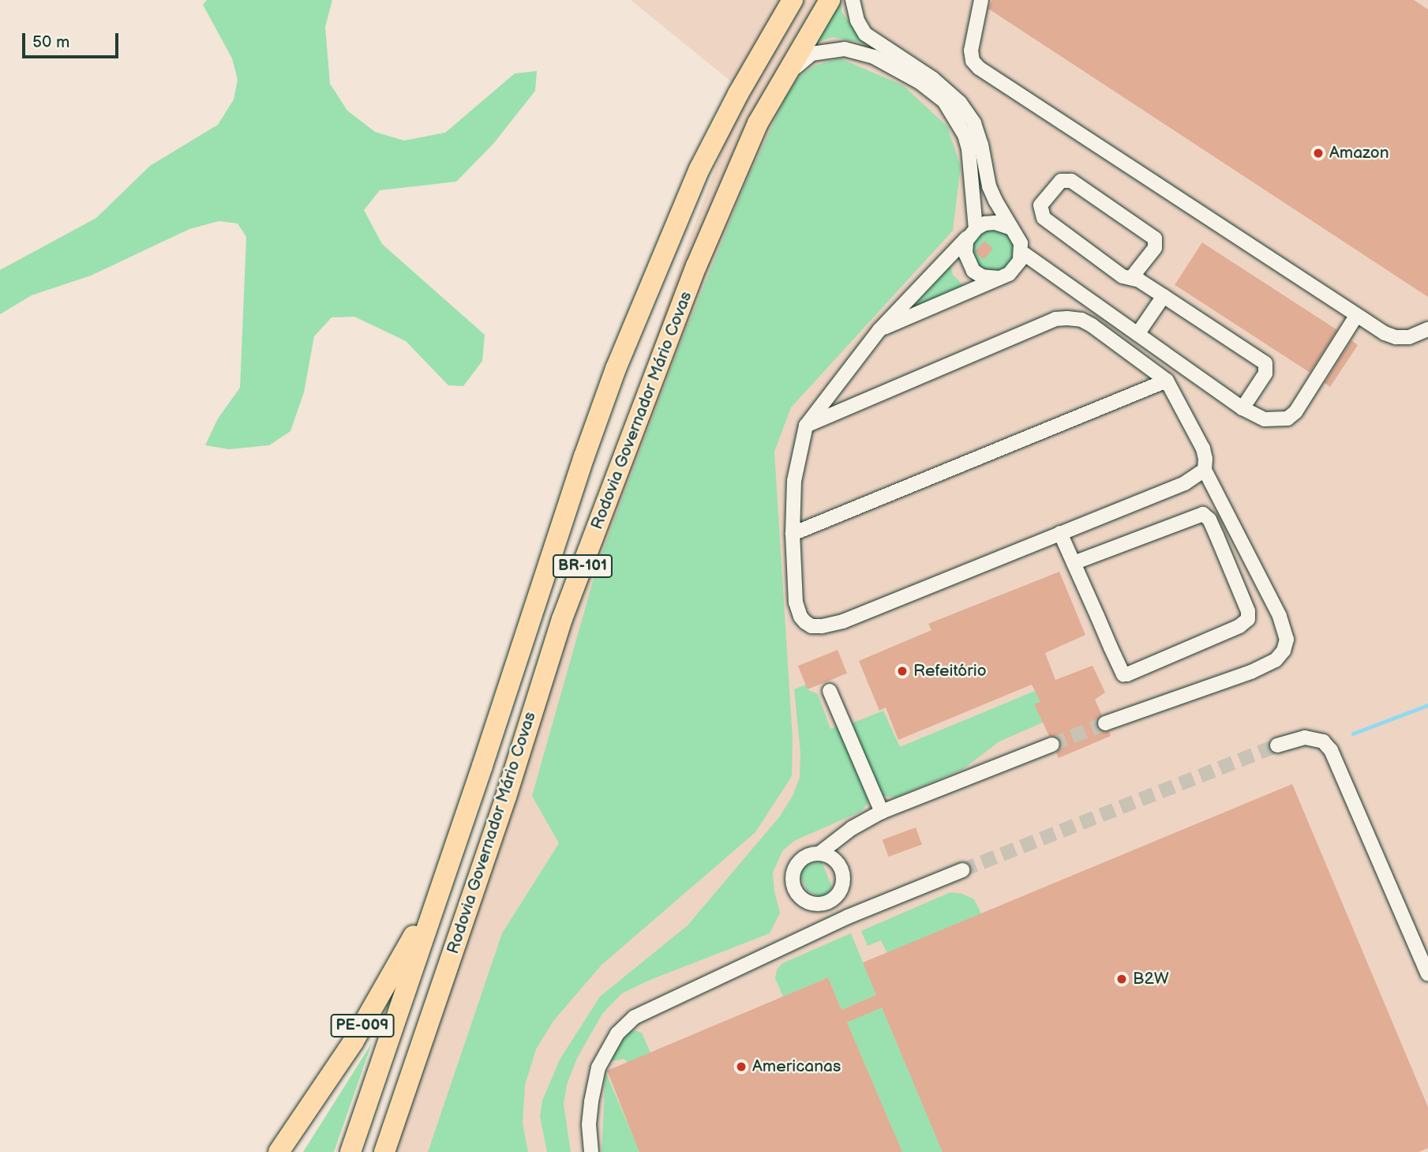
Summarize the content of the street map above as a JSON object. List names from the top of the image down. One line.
{"streets":{"highway":["Rodovia Governador Mário Covas","BR-101","PE-009"]},"crossings":[["Rodovia Governador Mário Covas","PE-009"]],"places":["Amazon","Refeitório","B2W","Americanas"],"scale_bar":"50 m"}
